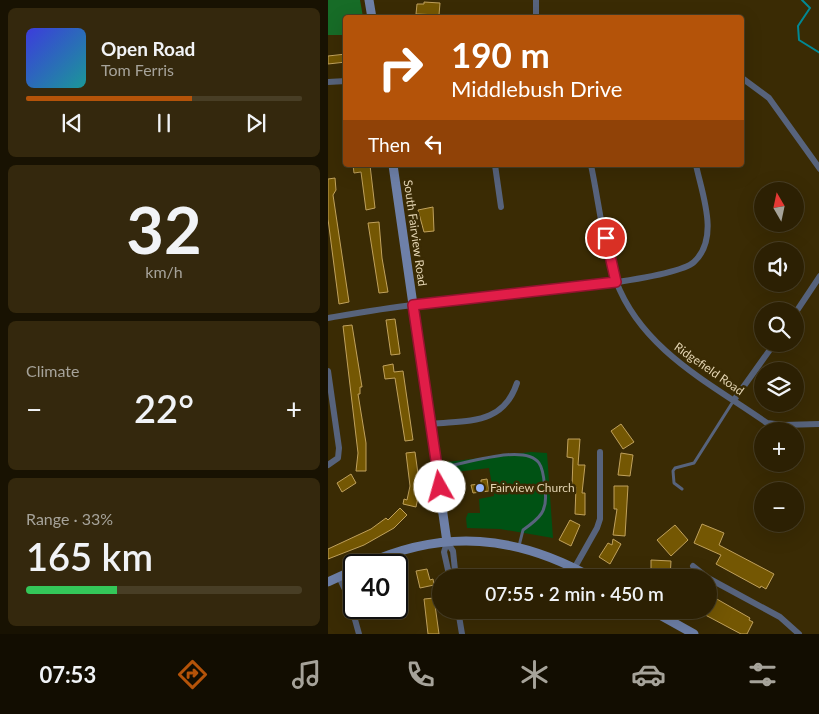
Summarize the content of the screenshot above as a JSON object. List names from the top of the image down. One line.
{"streets":{"street":["South Fairview Road","Ridgefield Road"]},"places":["Fairview Church"],"north":"top","page":{"turn":["190 m","Middlebush Drive"],"song":["Open Road","Tom Ferris"],"then":"Then","tile":[["32","km/h"],"Climate",["Range · 33%","165 km"]],"map_buttons":["+","−"],"heat":["−","22°","+"],"limit":"40","trip":"07:55 · 2 min · 450 m","tabs":"07:53"}}
